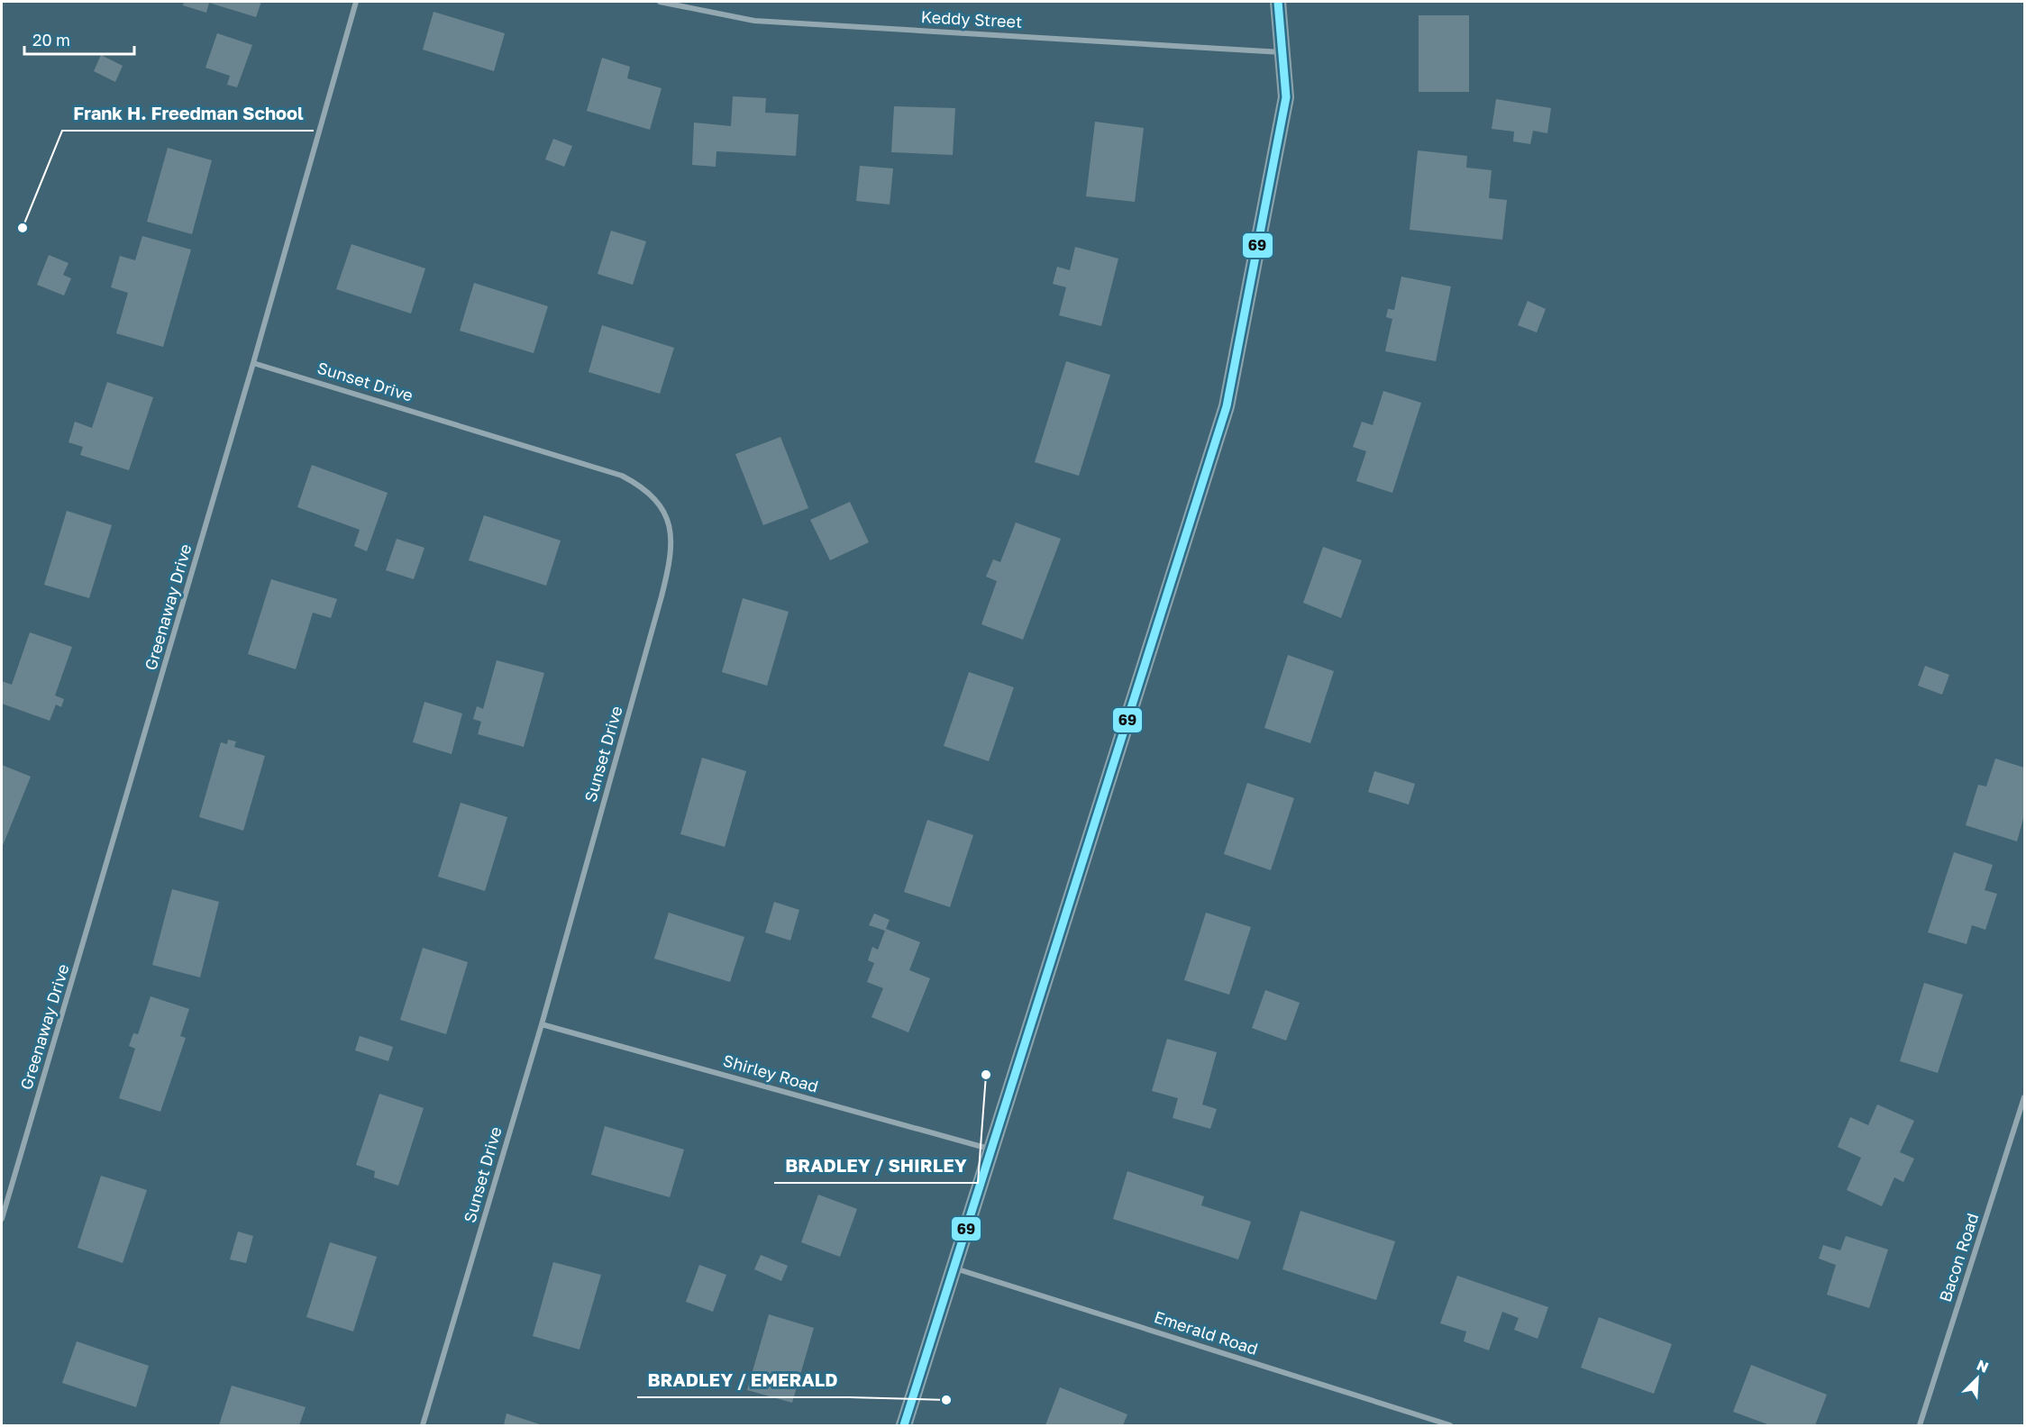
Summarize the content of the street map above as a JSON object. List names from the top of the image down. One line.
{"streets":{"street":["Keddy Street","Sunset Drive","Greenaway Drive","Shirley Road","Bacon Road","Emerald Road"]},"crossings":[["Sunset Drive","Greenaway Drive"],["Sunset Drive","Shirley Road"]],"places":["Frank H. Freedman School","BRADLEY / SHIRLEY","BRADLEY / EMERALD"],"lines":["transit line 69"],"scale_bar":"20 m","north":"top right"}
